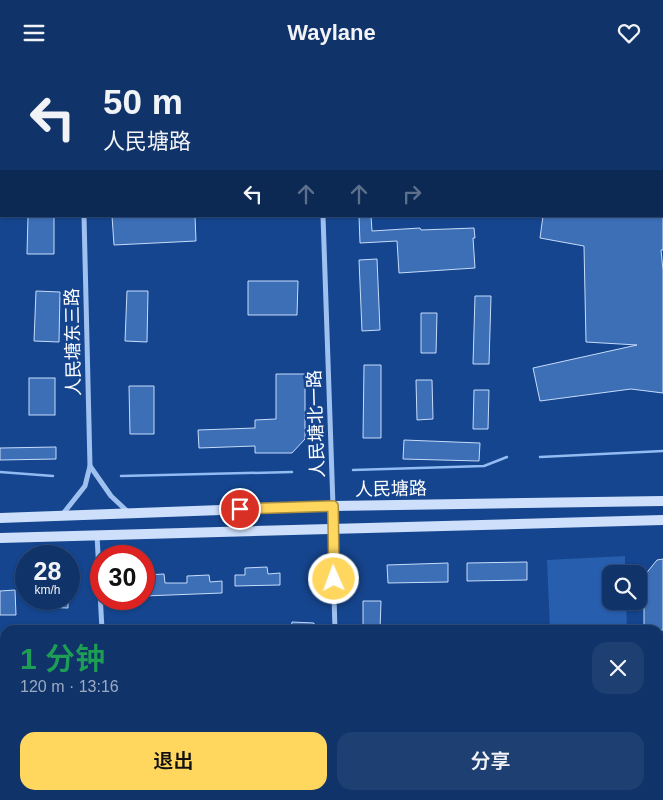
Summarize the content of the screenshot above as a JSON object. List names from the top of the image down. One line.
{"streets":{"main road":["人民塘路"],"street":["人民塘东三路","人民塘北一路"]},"crossings":[["人民塘东三路","人民塘路"],["人民塘北一路","人民塘路"]],"page":{"header":"Waylane","turn":["50 m","人民塘路"],"speed":"28 km/h","limit":"30","heading":["1 分钟","120 m · 13:16"],"buttons":["退出","分享"]}}
